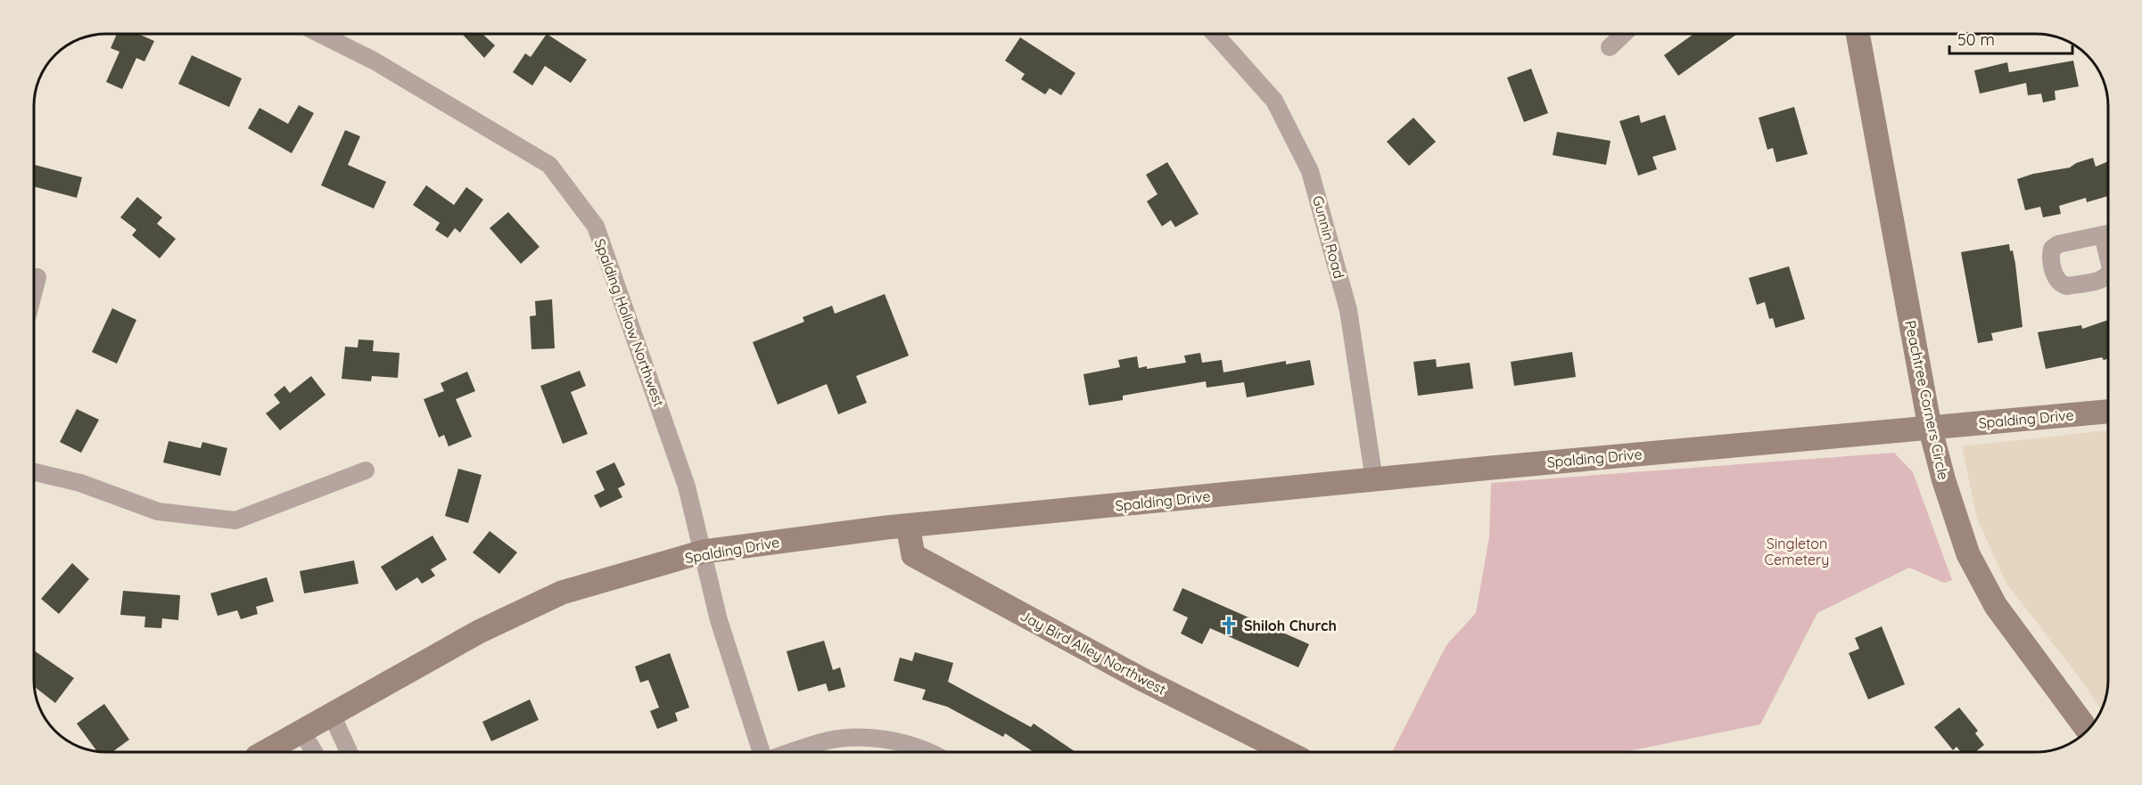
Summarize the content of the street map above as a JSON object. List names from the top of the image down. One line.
{"streets":{"main road":["Peachtree Corners Circle","Spalding Drive","Jay Bird Alley Northwest"],"street":["Gunnin Road","Spalding Hollow Northwest"]},"crossings":[["Gunnin Road","Spalding Drive"],["Spalding Hollow Northwest","Spalding Drive"],["Peachtree Corners Circle","Spalding Drive"],["Spalding Drive","Jay Bird Alley Northwest"]],"parks":["Singleton Cemetery"],"places":{"church":["Shiloh Church"]},"scale_bar":"50 m"}
